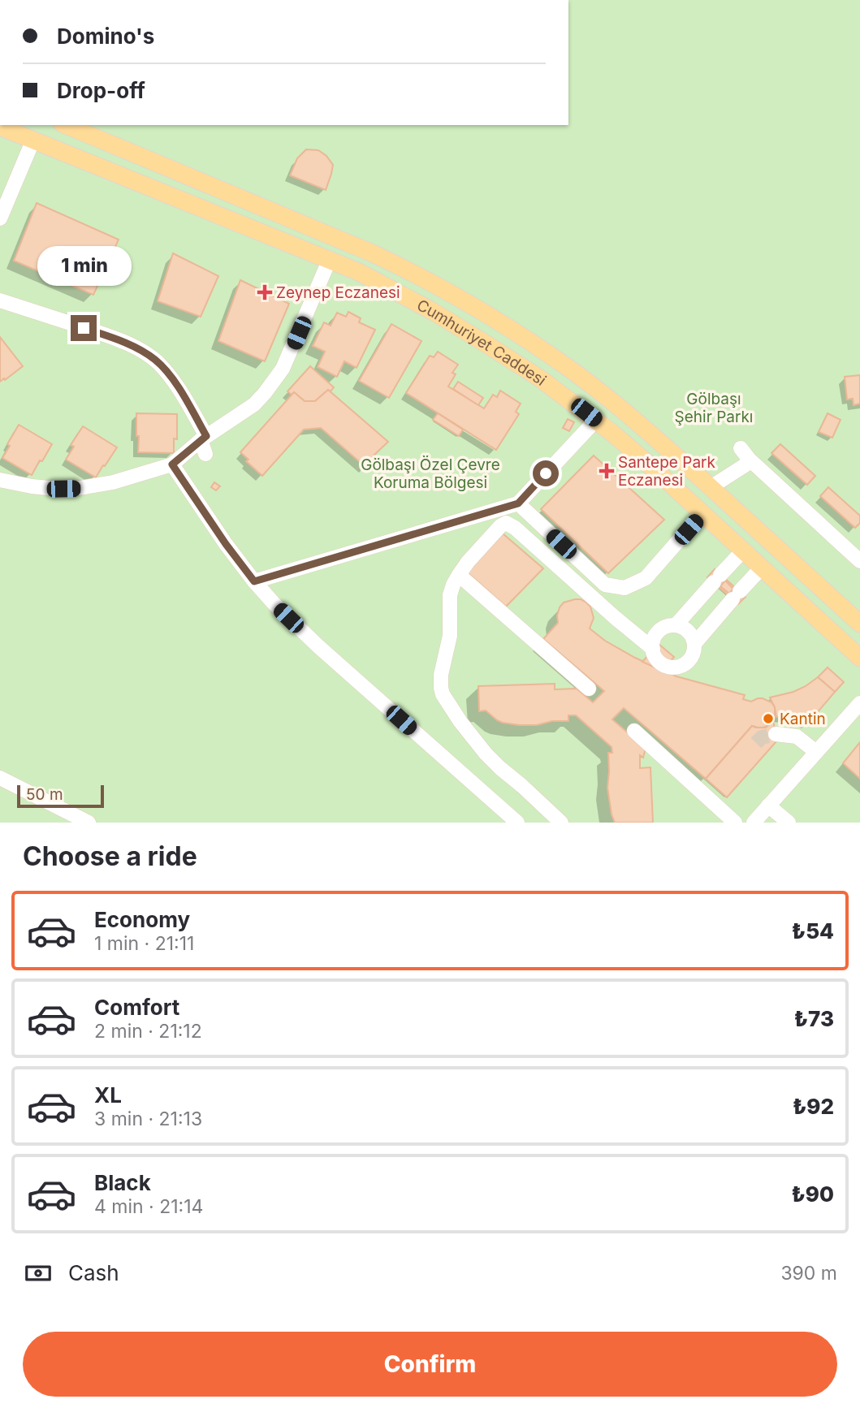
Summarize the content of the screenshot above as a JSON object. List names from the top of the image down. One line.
{"streets":{"main road":["Cumhuriyet Caddesi"]},"parks":["Gölbaşı Şehir Parkı","Gölbaşı Özel Çevre Koruma Bölgesi"],"places":{"health":["Zeynep Eczanesi","Santepe Park Eczanesi"],"other":["Kantin"]},"scale_bar":"50 m","page":{"banner":["Domino's","Drop-off"],"bubble":"1 min","scale":"50 m","heading":"Choose a ride","list":[{"name":"Economy","note":"1 min · 21:11","value":"₺54"},{"name":"Comfort","note":"2 min · 21:12","value":"₺73"},{"name":"XL","note":"3 min · 21:13","value":"₺92"},{"name":"Black","note":"4 min · 21:14","value":"₺90"}],"pay":["Cash","390 m"],"buttons":"Confirm"}}
